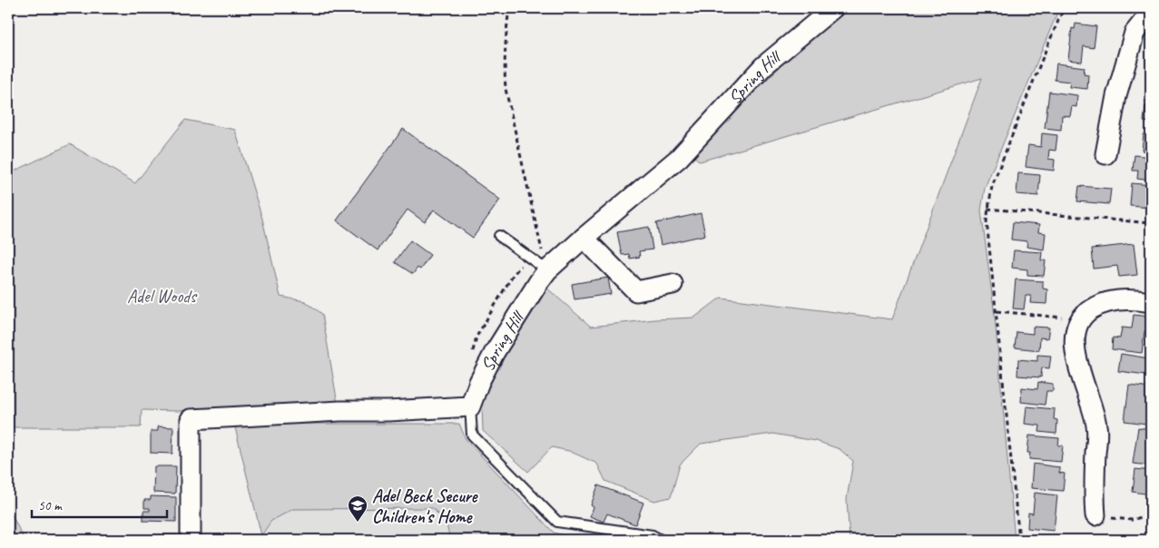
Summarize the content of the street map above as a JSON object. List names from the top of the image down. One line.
{"streets":{"street":["Spring Hill"]},"parks":["Adel Woods"],"places":{"school or university":["Adel Beck Secure Children's Home"]},"scale_bar":"50 m"}
